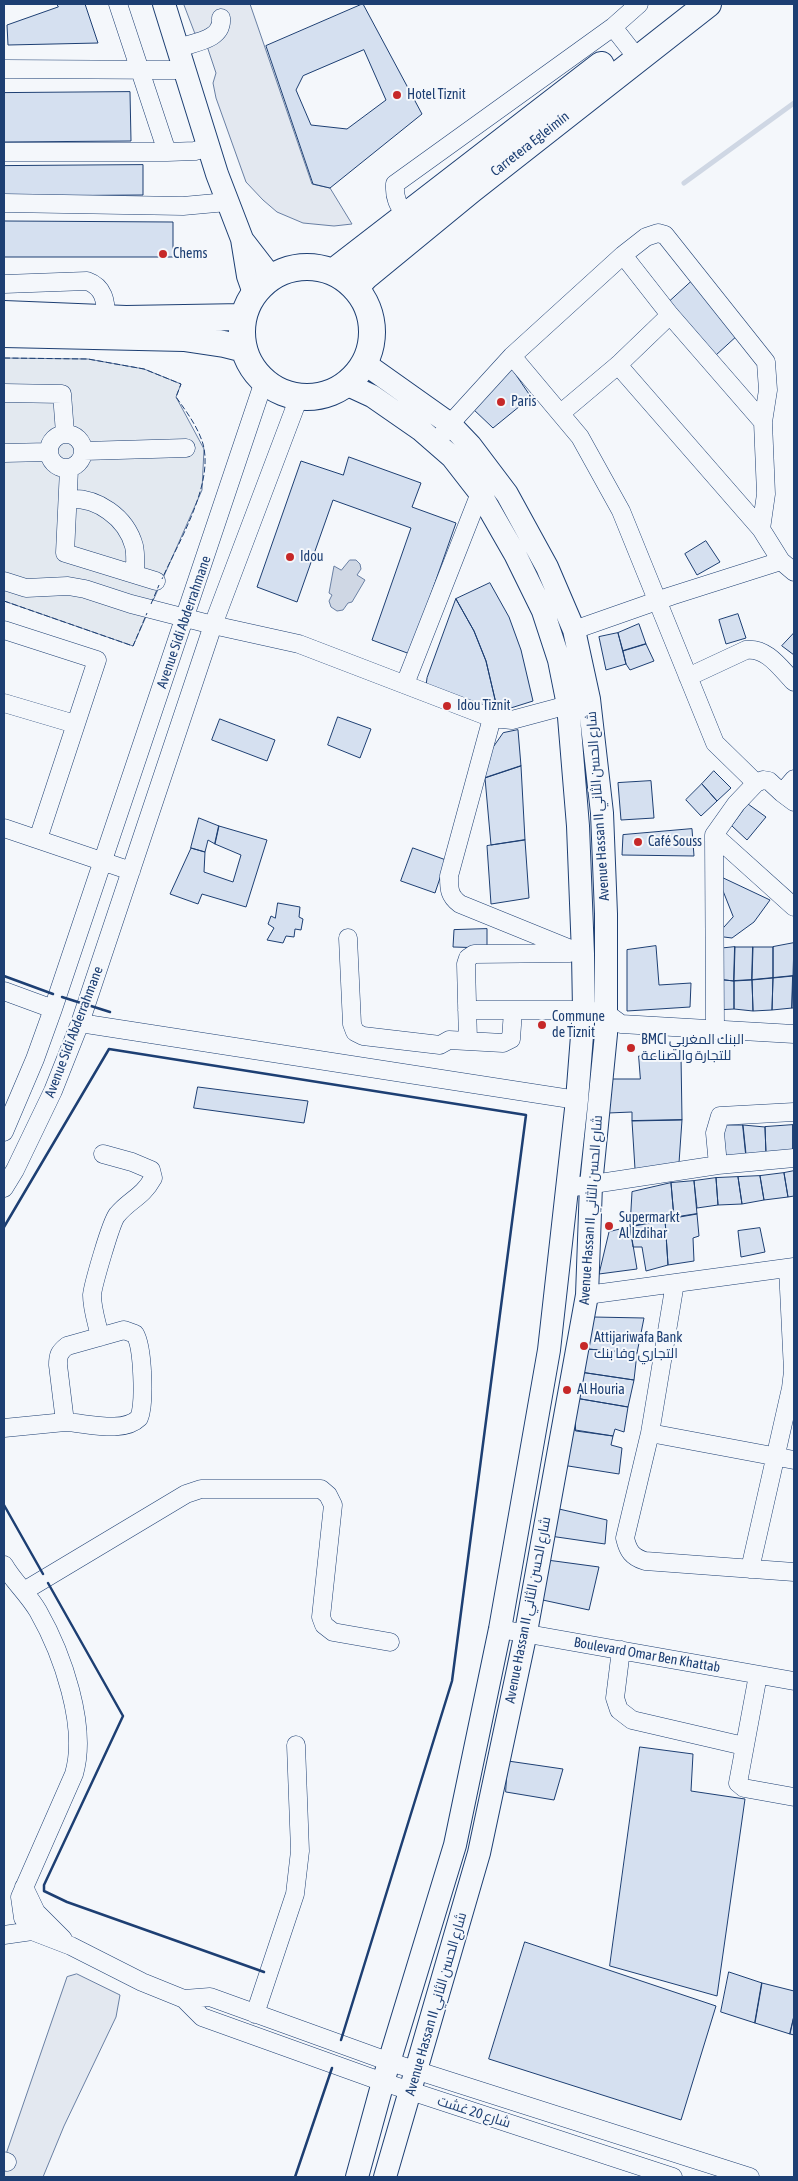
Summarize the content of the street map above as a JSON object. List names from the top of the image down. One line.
{"streets":{"highway":["Carretera Egleimín"],"main road":["Avenue Hassan II شارع الحسن الثاني"],"street":["Avenue Sidi Abderrahmane","Boulevard Omar Ben Khattab","شارع 20 غشت"]},"crossings":[["Carretera Egleimín","Avenue Sidi Abderrahmane"],["Carretera Egleimín","Avenue Hassan II شارع الحسن الثاني"],["Avenue Sidi Abderrahmane","Avenue Hassan II شارع الحسن الثاني"],["Avenue Hassan II شارع الحسن الثاني","Boulevard Omar Ben Khattab"],["Avenue Hassan II شارع الحسن الثاني","شارع 20 غشت"]],"places":["Hotel Tiznit","Chems","Paris","Idou","Idou Tiznit","Café Souss","Commune de Tiznit","BMCI البنك المغربي للتجارة والصناعة","Supermarkt Al Izdihar","Attijariwafa Bank التجاري وفا بنك","Al Houria"]}
